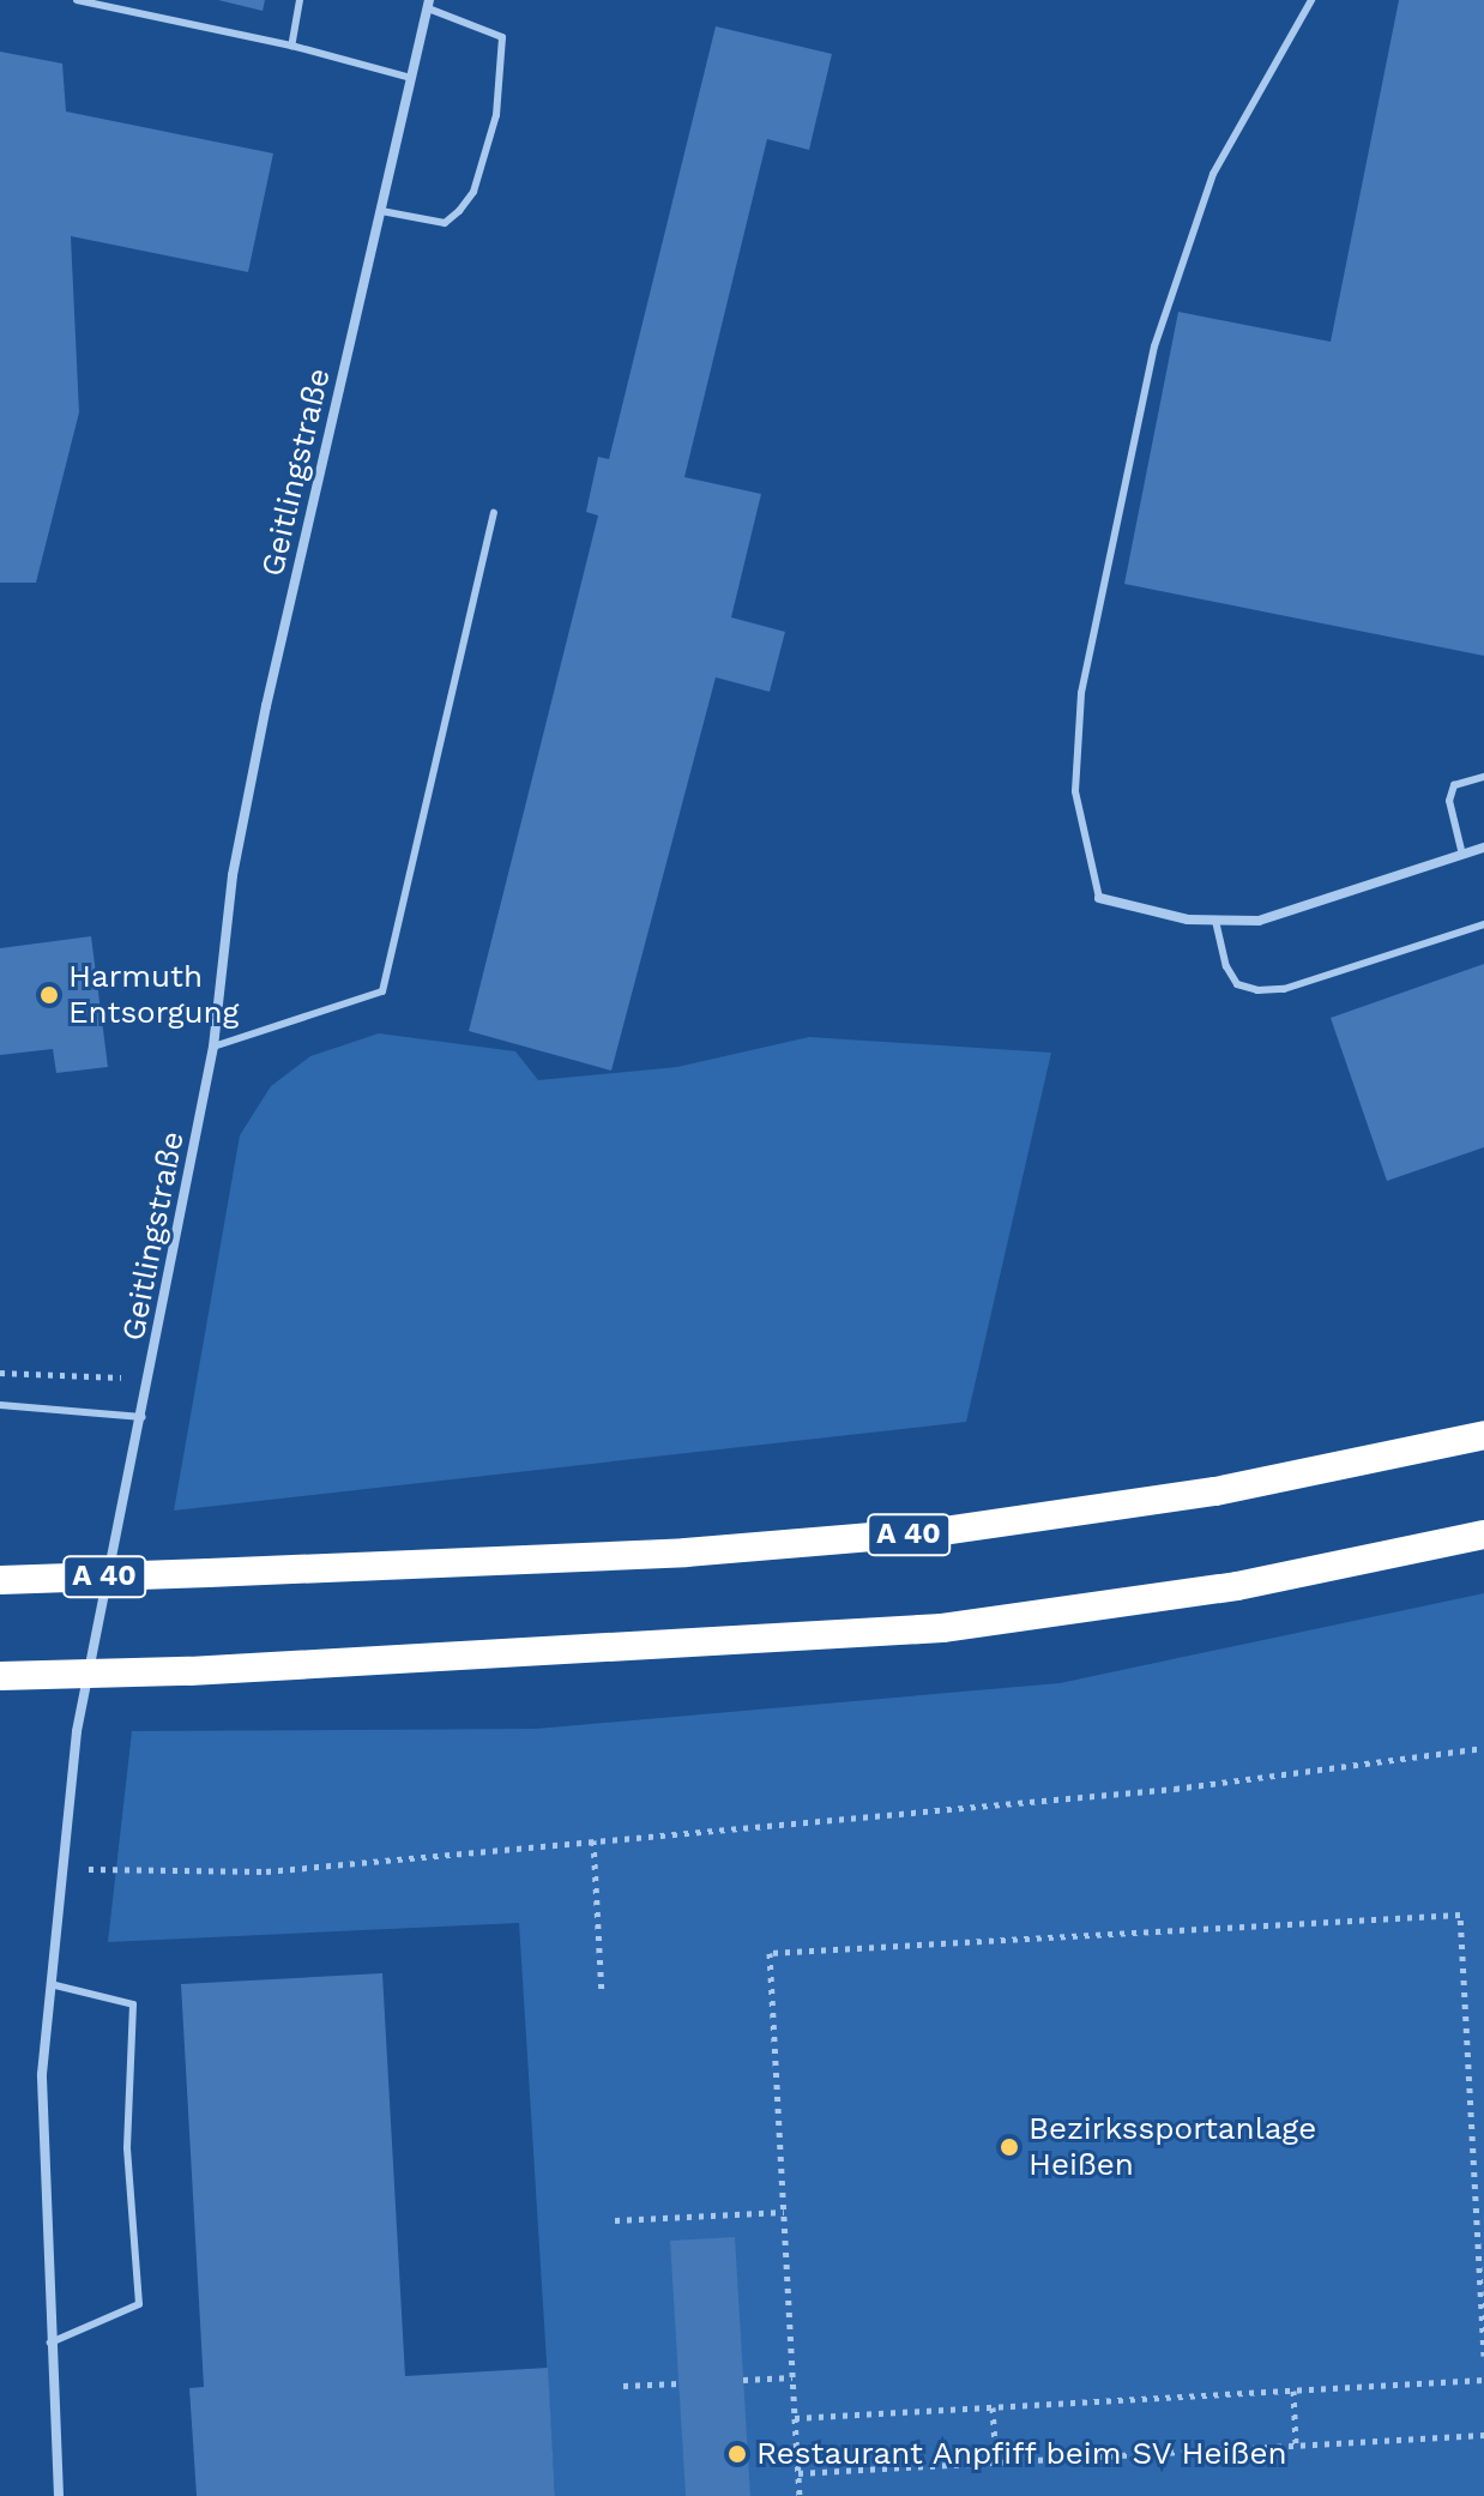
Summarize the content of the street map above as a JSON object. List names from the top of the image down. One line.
{"streets":{"highway":["A 40"],"street":["Geitlingstraße"]},"places":["Harmuth Entsorgung","Bezirkssportanlage Heißen","Restaurant Anpfiff beim SV Heißen"]}
